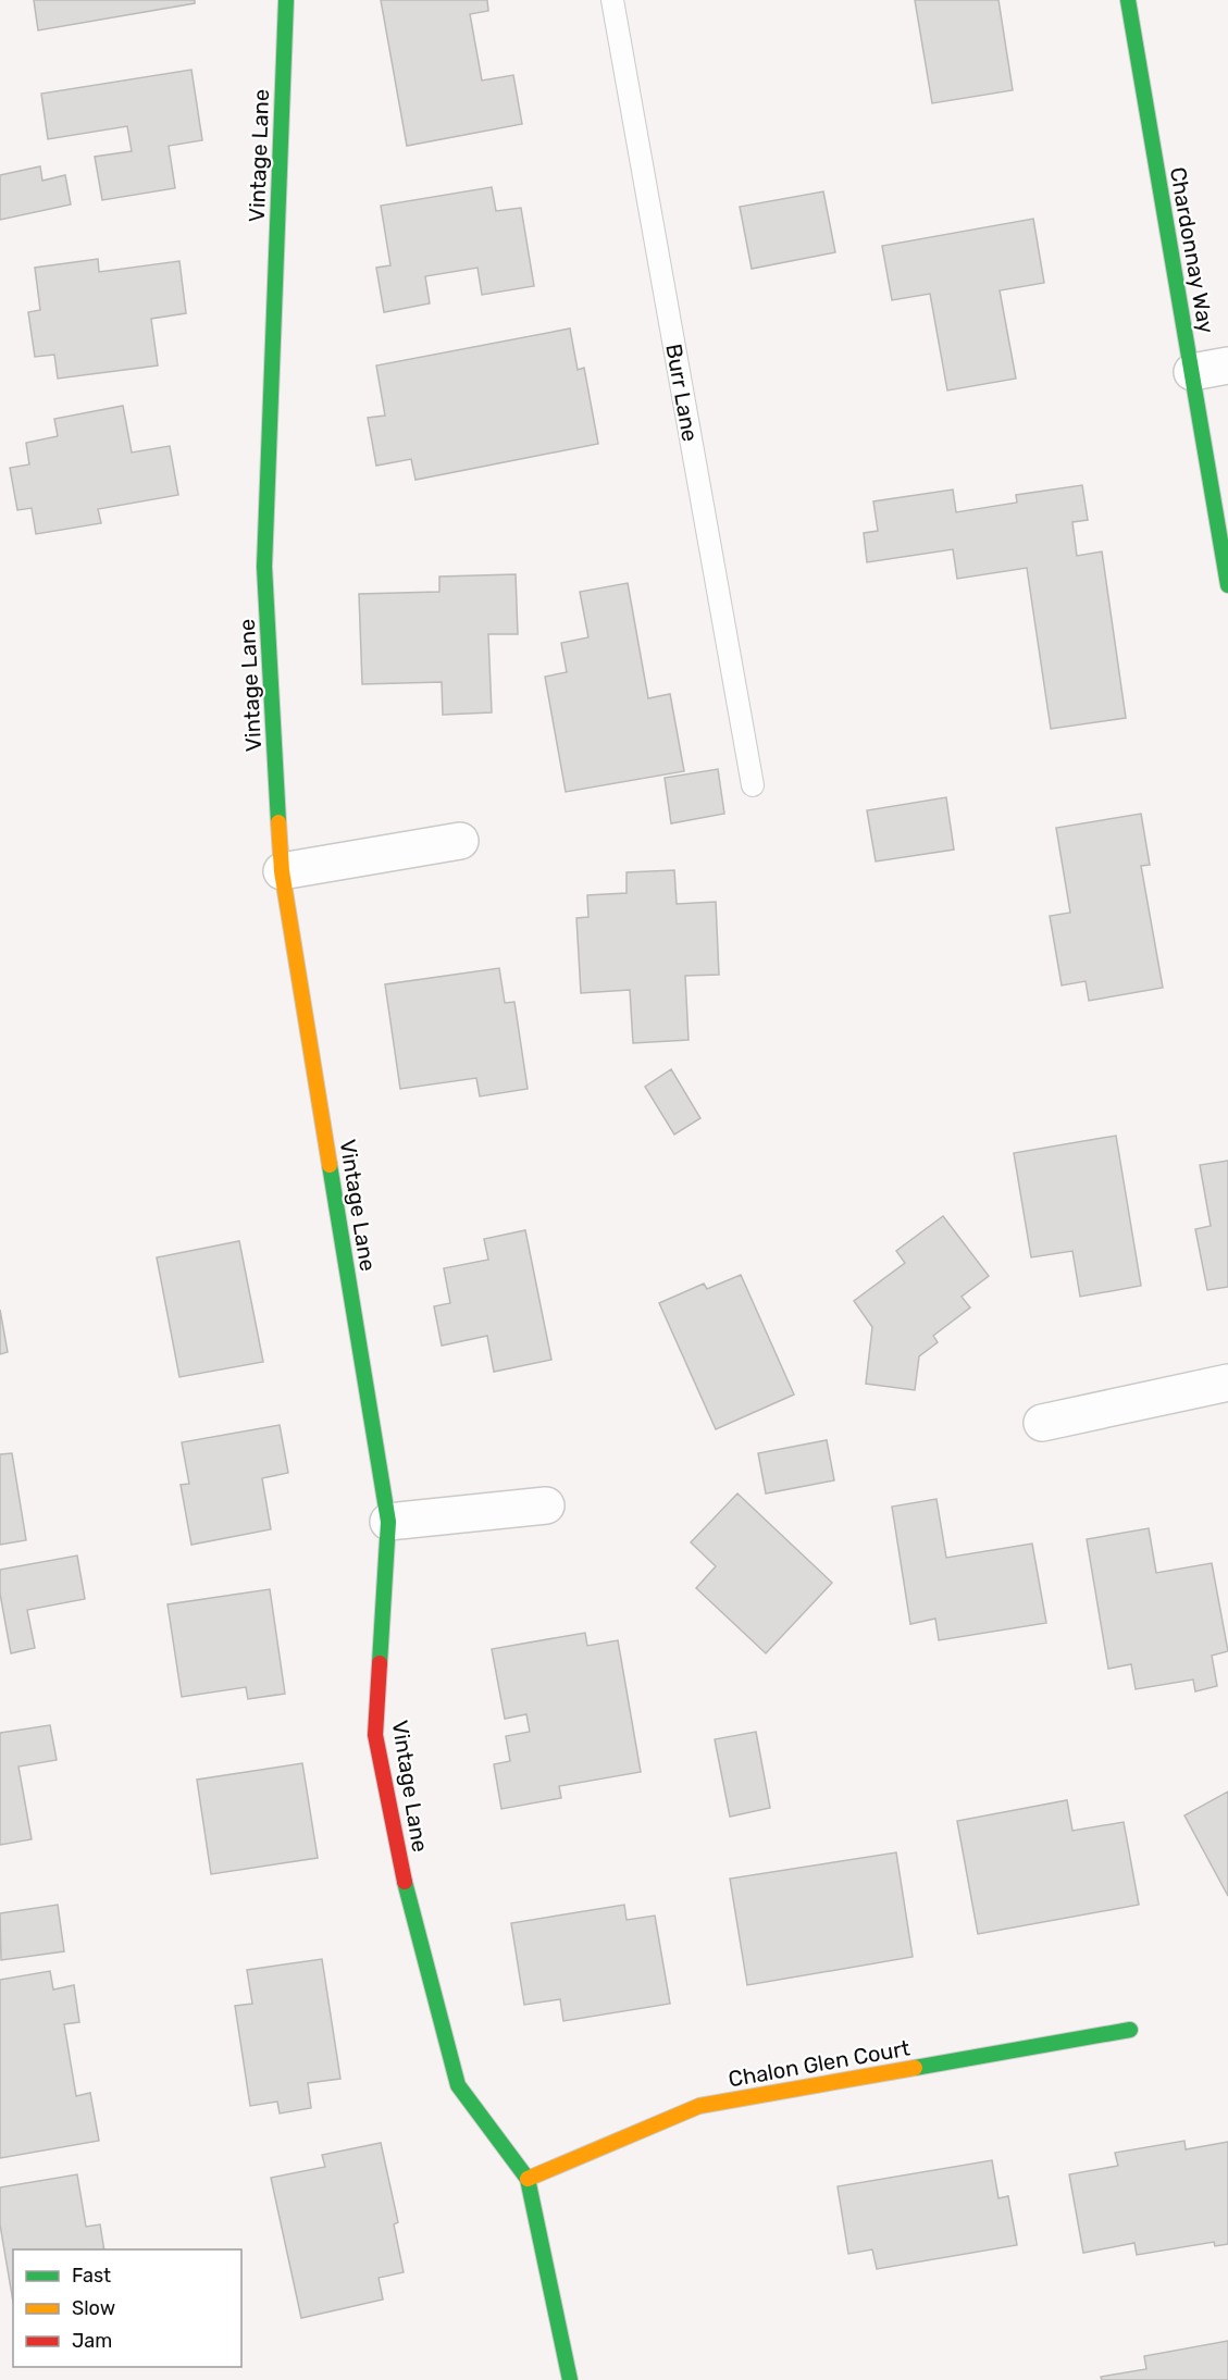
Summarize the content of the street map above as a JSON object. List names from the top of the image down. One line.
{"streets":{"street":["Vintage Lane","Chardonnay Way","Chalon Glen Court"],"lane":["Burr Lane"]},"crossings":[["Vintage Lane","Chalon Glen Court"]],"legend":["Fast","Slow","Jam"]}
